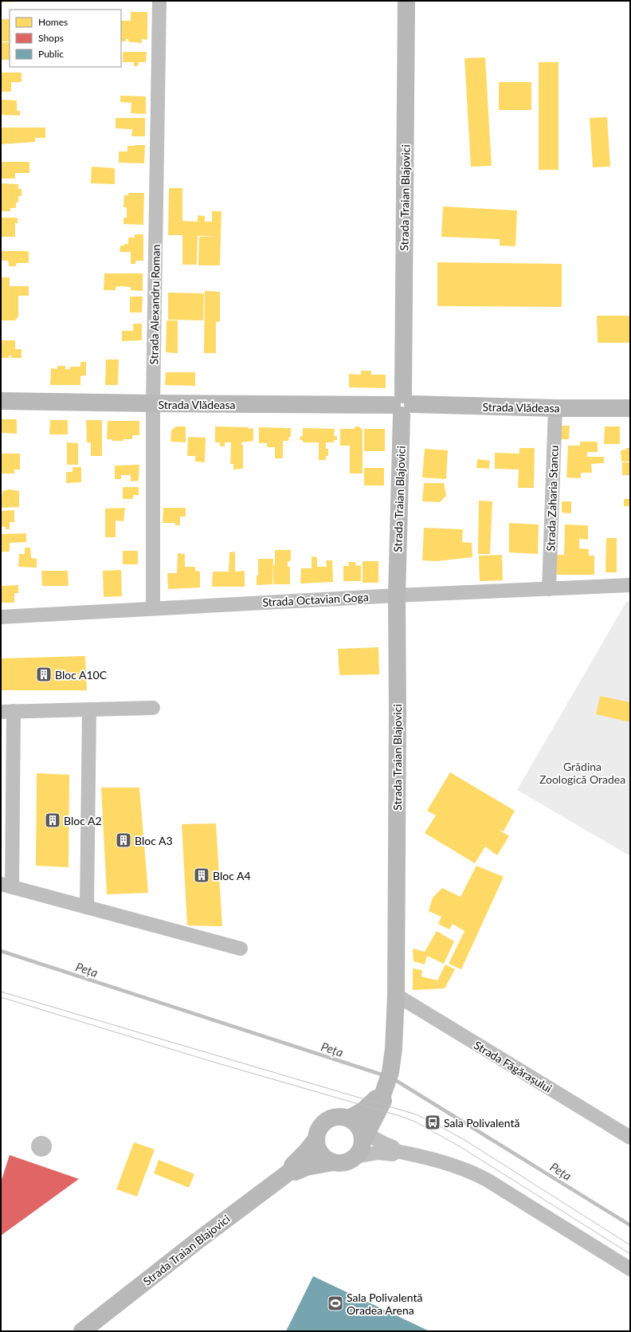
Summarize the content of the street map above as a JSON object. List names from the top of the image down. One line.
{"streets":{"street":["Strada Traian Blajovici","Strada Alexandru Roman","Strada Vlădeasa","Strada Zaharia Stancu","Strada Octavian Goga","Strada Făgărașului"]},"crossings":[["Strada Traian Blajovici","Strada Vlădeasa"],["Strada Traian Blajovici","Strada Octavian Goga"],["Strada Traian Blajovici","Strada Făgărașului"],["Strada Alexandru Roman","Strada Vlădeasa"],["Strada Alexandru Roman","Strada Octavian Goga"],["Strada Vlădeasa","Strada Zaharia Stancu"],["Strada Zaharia Stancu","Strada Octavian Goga"]],"water":["Peța"],"parks":["Grădina Zoologică Oradea"],"places":{"building":["Bloc A10C","Bloc A2","Bloc A3","Bloc A4"],"bus stop":["Sala Polivalentă"],"sports":["Sala Polivalentă Oradea Arena"]},"legend":["Homes","Shops","Public"]}
